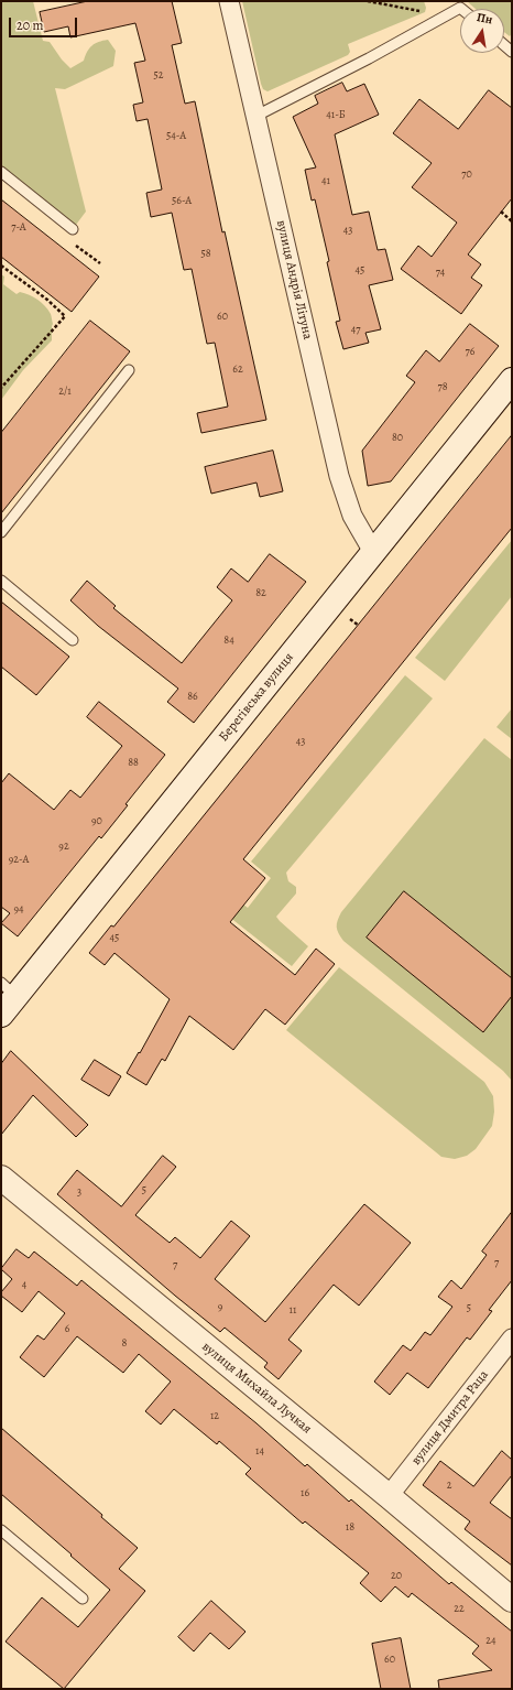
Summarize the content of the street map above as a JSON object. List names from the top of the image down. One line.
{"streets":{"main road":["Берегівська вулиця","вулиця Михайла Лучкая"],"street":["вулиця Андрія Літуна","вулиця Дмитра Раца"]},"crossings":[["вулиця Андрія Літуна","Берегівська вулиця"],["вулиця Михайла Лучкая","вулиця Дмитра Раца"]],"house_numbers":["52","41-Б","54-А","70","41","56-А","7-А","43","58","45","74","60","47","76","62","78","2/1","80","82","84","86","43","88","90","92","92-А","94","45","5","3","7","7","4","9","5","11","6","8","12","14","2","16","18","20","22","24","60"],"scale_bar":"20 m","north":"top"}
